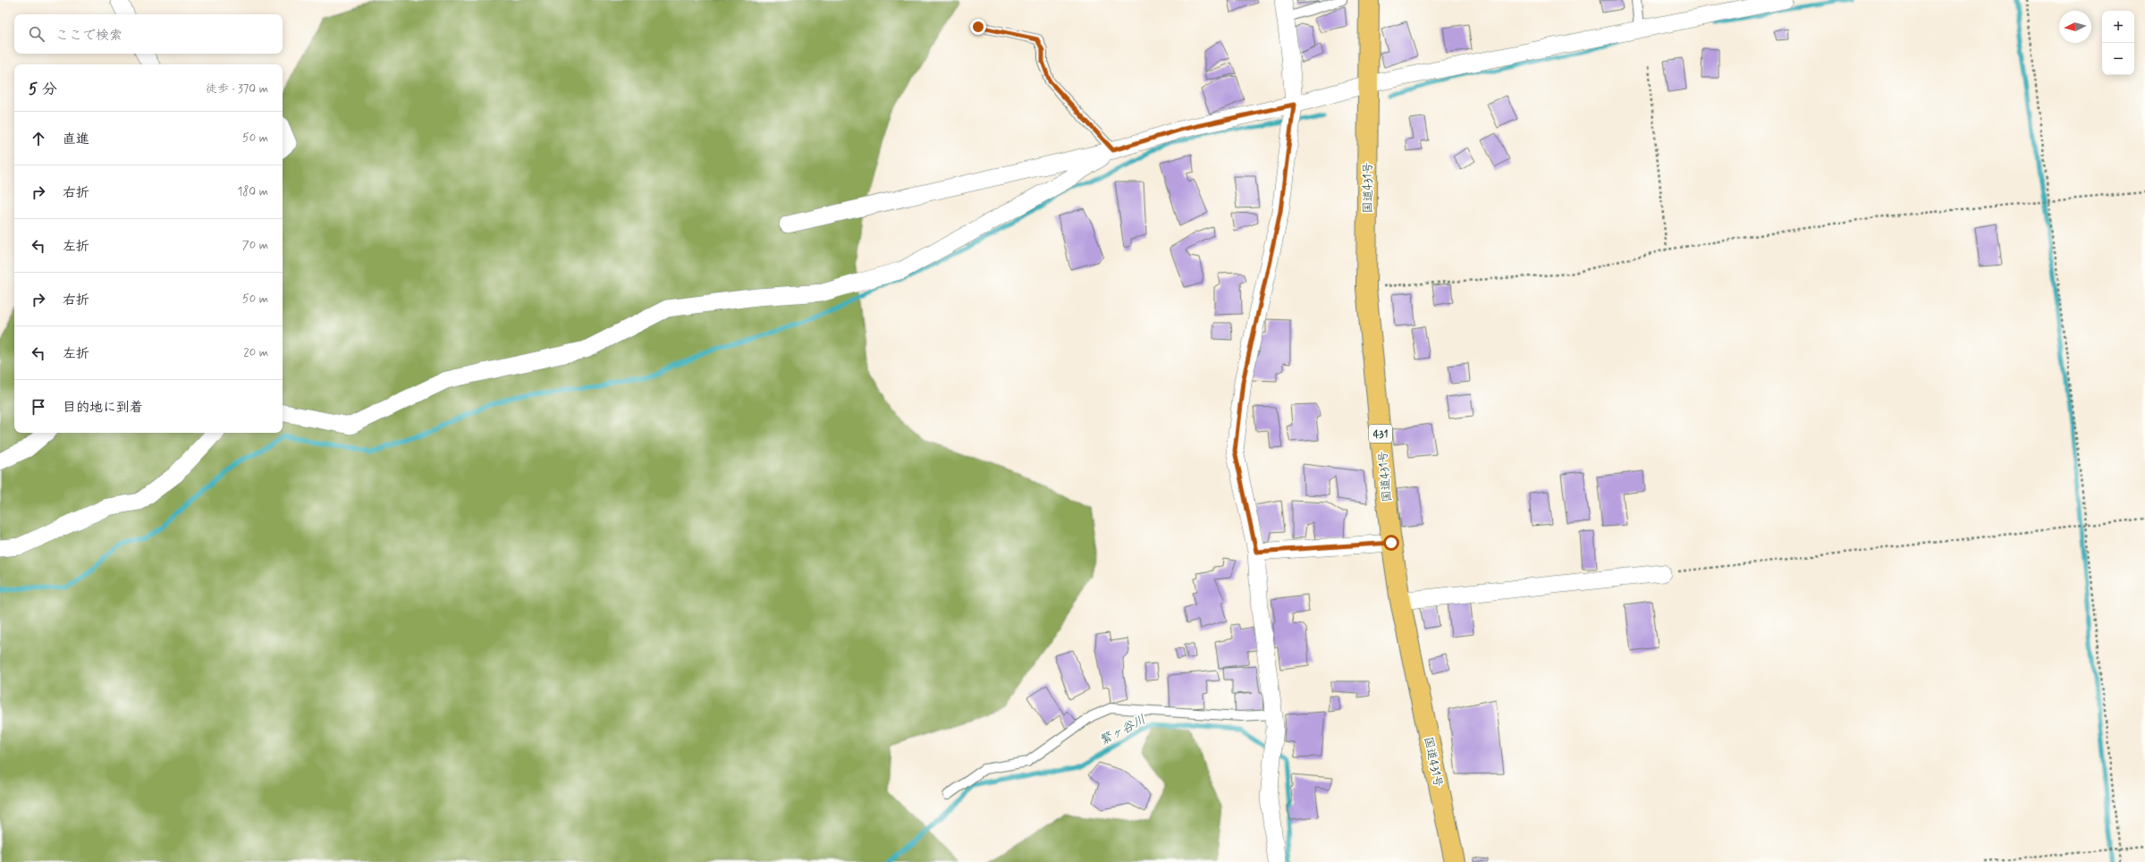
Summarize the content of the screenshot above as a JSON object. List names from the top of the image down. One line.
{"streets":{"highway":["国道431号","431"]},"water":["繁ヶ谷川"],"north":"left","page":{"map_buttons":["+","−"],"search":"ここで検索","heading":["5 分","徒歩 · 370 m"],"list":[["直進","50 m"],["右折","180 m"],["左折","70 m"],["右折","50 m"],["左折","20 m"],"目的地に到着"]}}
